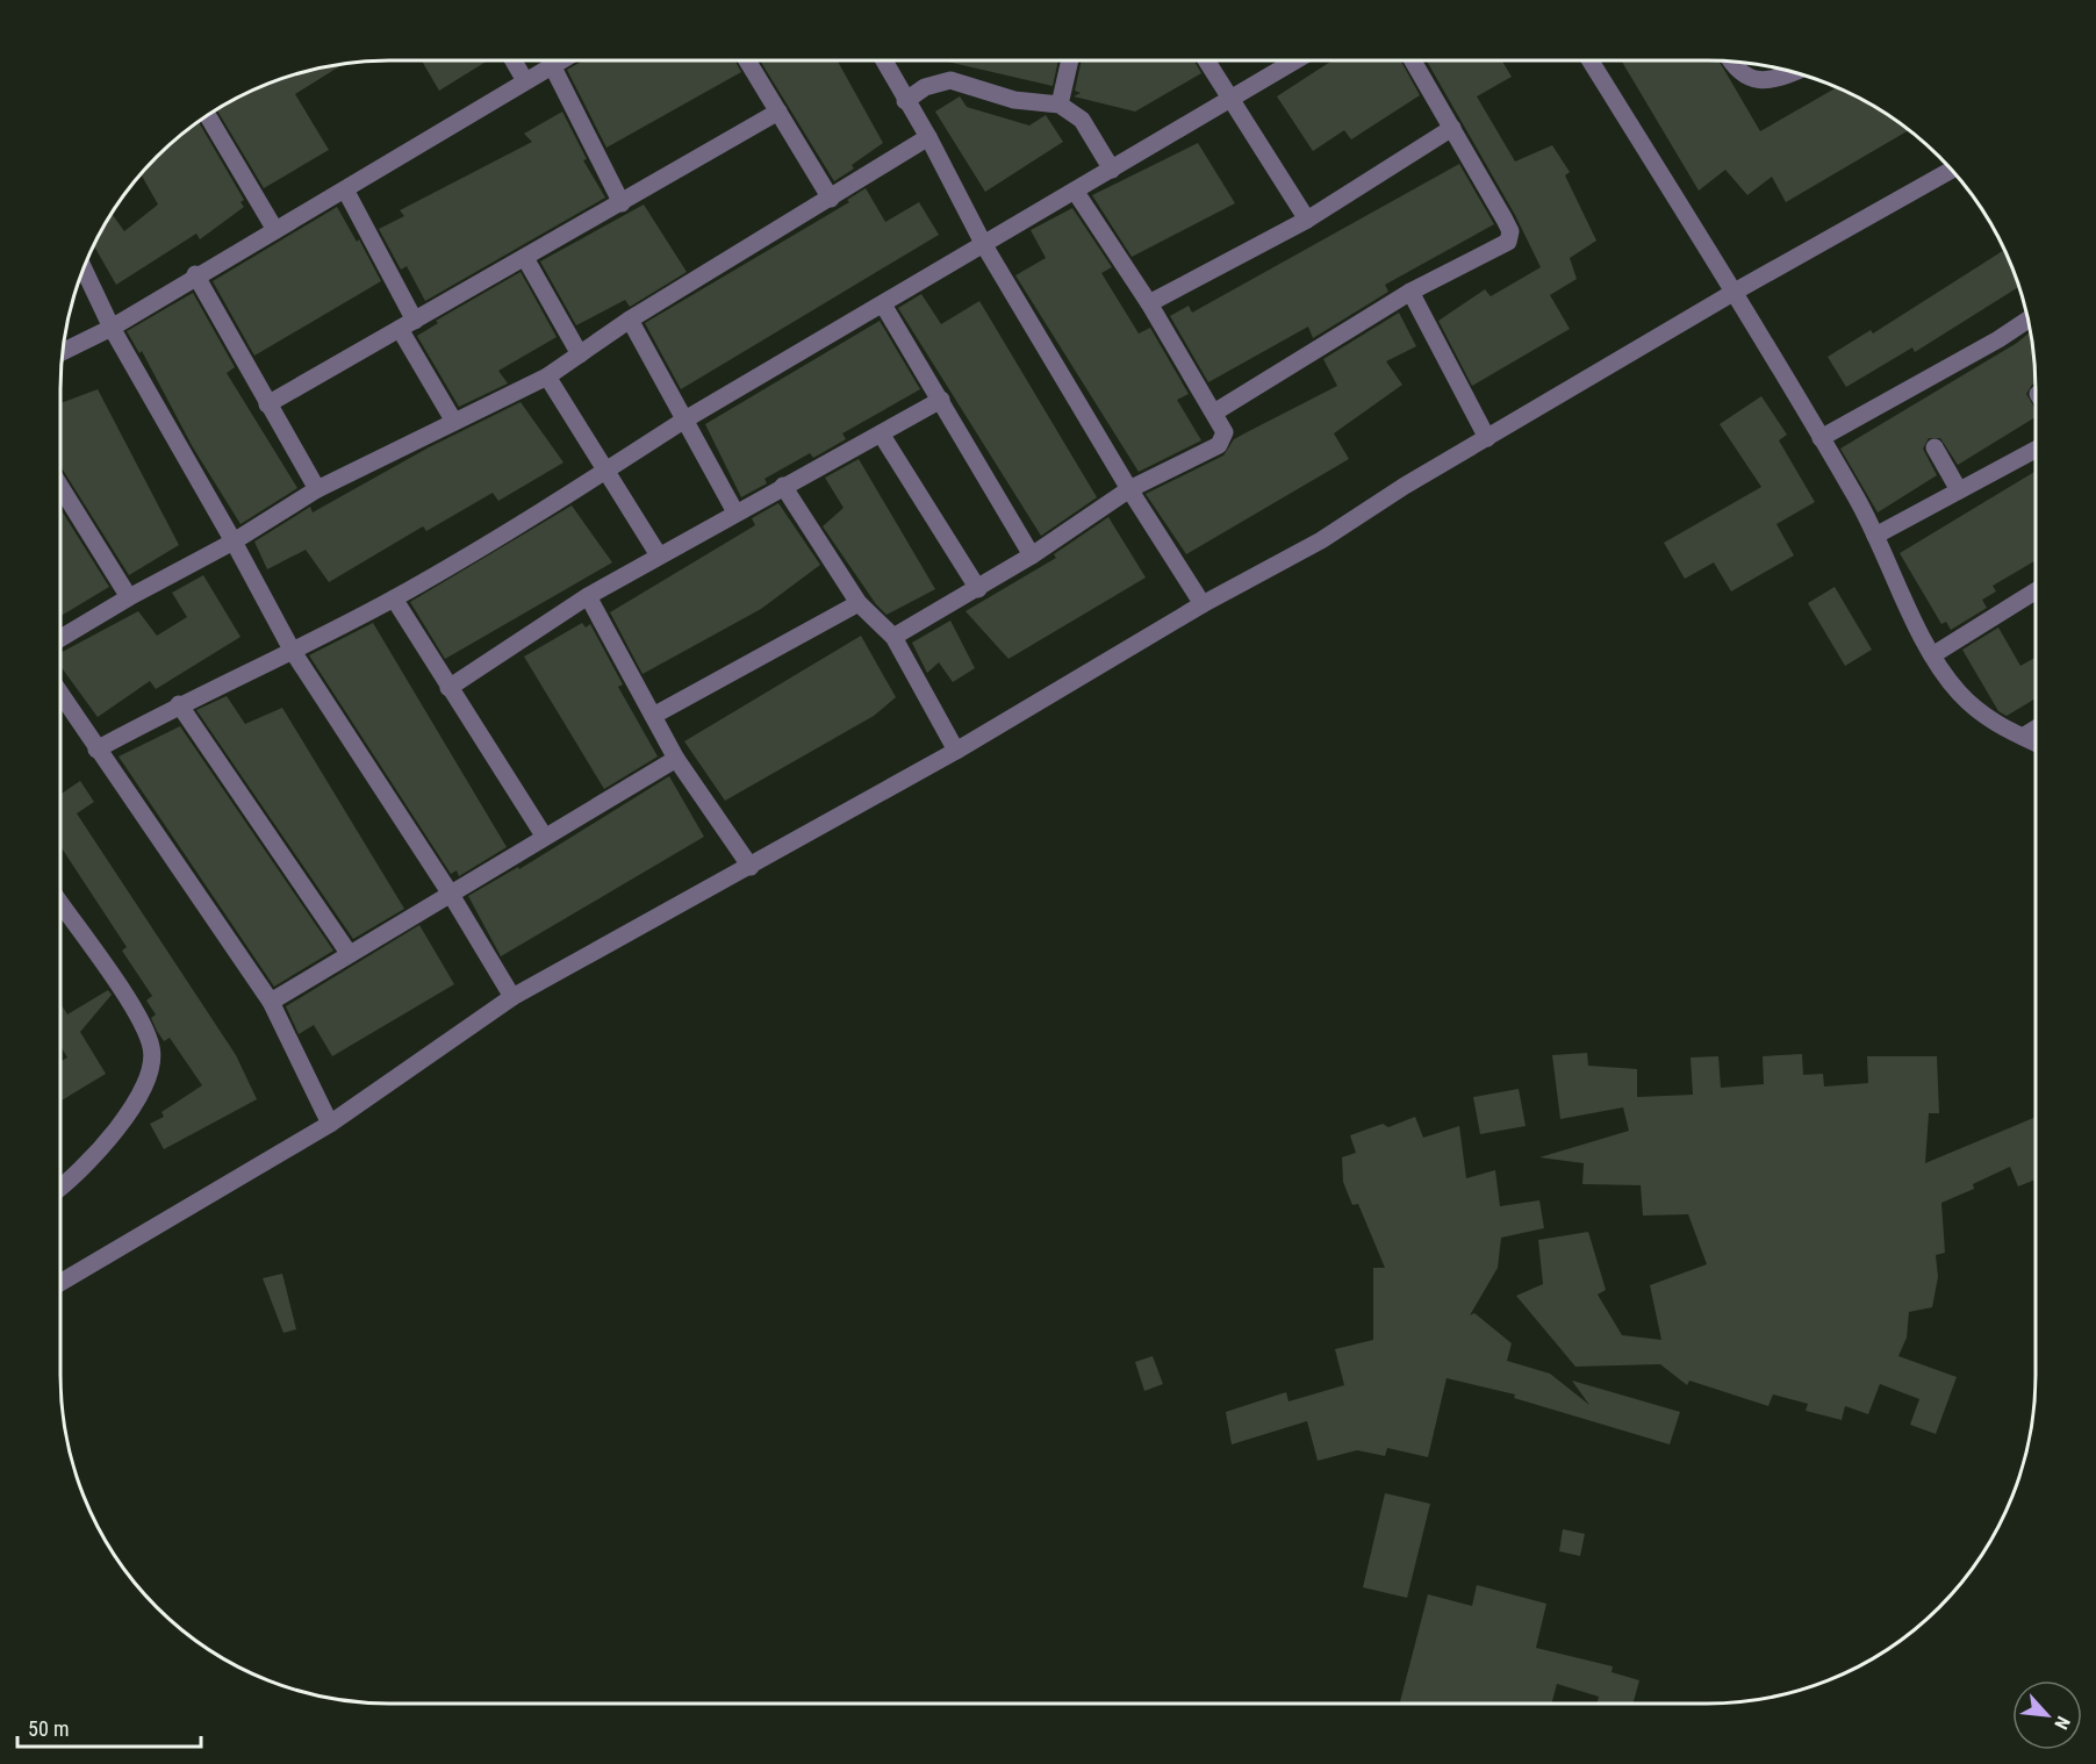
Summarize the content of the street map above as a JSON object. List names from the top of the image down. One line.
{"scale_bar":"50 m","north":"bottom right"}
